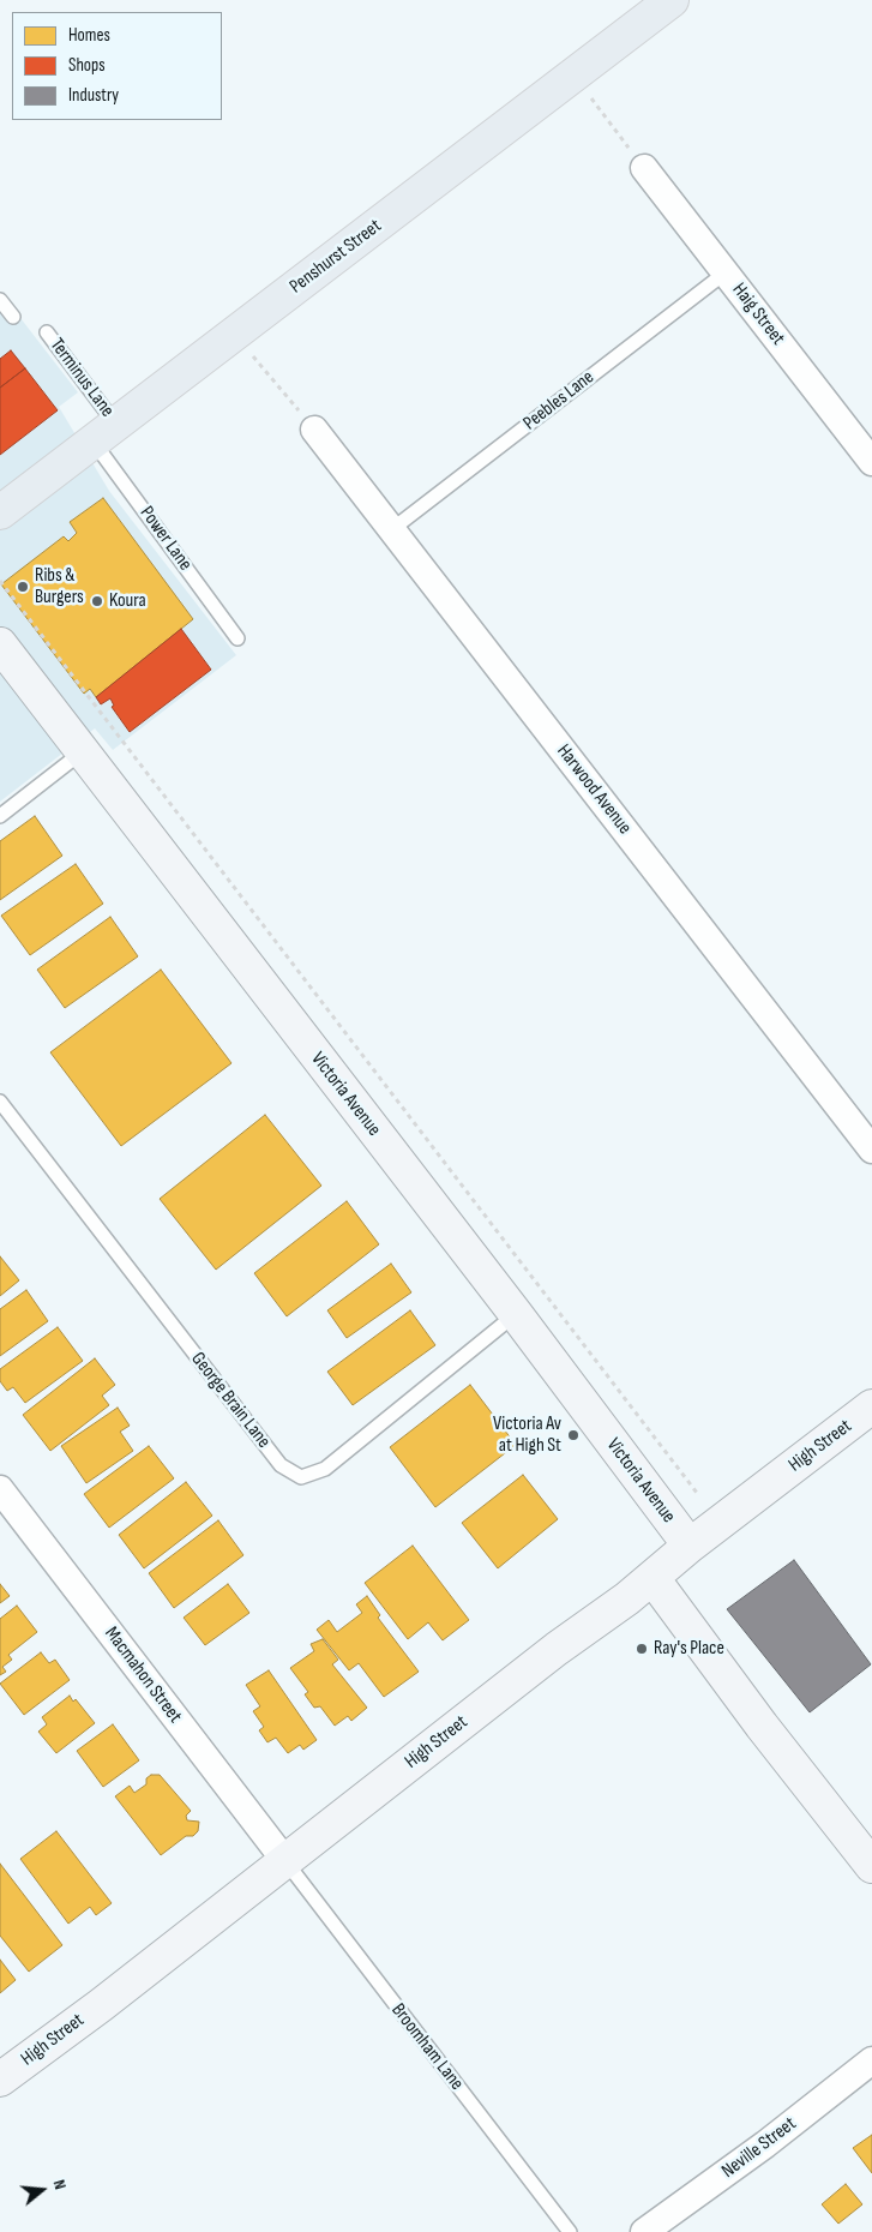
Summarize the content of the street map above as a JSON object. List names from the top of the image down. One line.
{"streets":{"main road":["Penshurst Street"],"street":["Haig Street","Harwood Avenue","Victoria Avenue","High Street","Macmahon Street","Neville Street"],"lane":["Terminus Lane","Peebles Lane","Power Lane","George Brain Lane","Broomham Lane"]},"crossings":[["Penshurst Street","Terminus Lane"],["Penshurst Street","Power Lane"],["Haig Street","Peebles Lane"],["Terminus Lane","Power Lane"],["Peebles Lane","Harwood Avenue"],["Victoria Avenue","George Brain Lane"],["Victoria Avenue","High Street"],["High Street","Macmahon Street"],["High Street","Broomham Lane"],["Macmahon Street","Broomham Lane"]],"places":["Ribs & Burgers","Koura","Victoria Av at High St","Ray's Place"],"legend":["Homes","Shops","Industry"],"north":"right"}
